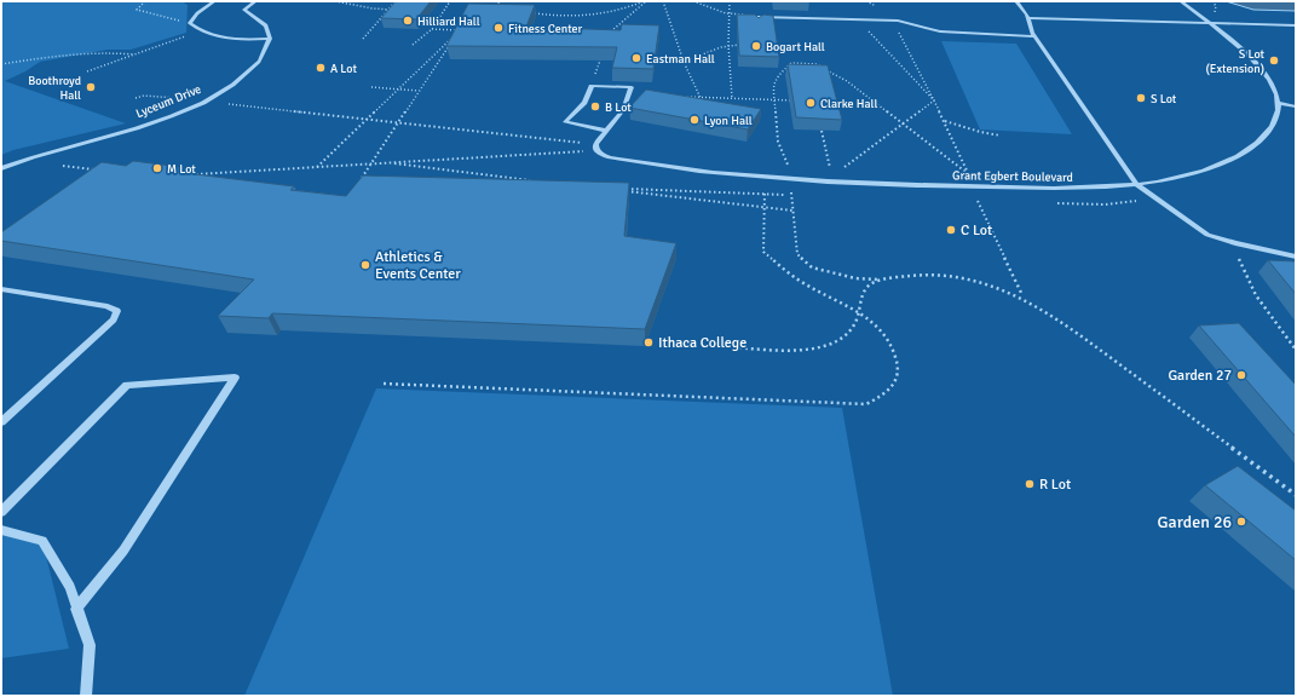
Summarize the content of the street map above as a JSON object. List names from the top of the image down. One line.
{"streets":{"street":["Lyceum Drive","Grant Egbert Boulevard"]},"places":["Hilliard Hall","Fitness Center","Bogart Hall","Eastman Hall","S Lot (Extension)","A Lot","Boothroyd Hall","S Lot","Clarke Hall","B Lot","Lyon Hall","M Lot","C Lot","Athletics & Events Center","Ithaca College","Garden 27","R Lot","Garden 26"]}
